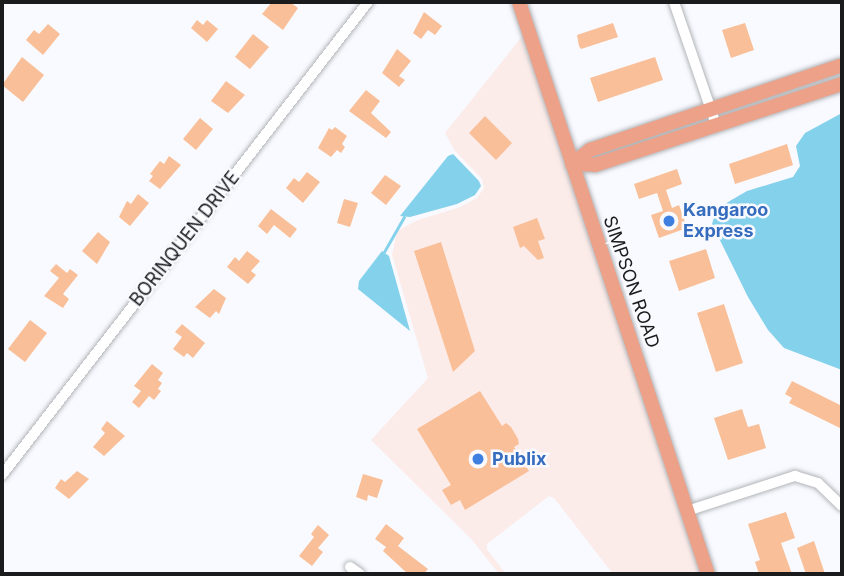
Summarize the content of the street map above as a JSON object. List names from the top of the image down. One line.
{"streets":{"main road":["SIMPSON ROAD"],"street":["BORINQUEN DRIVE"]},"places":["Kangaroo Express","Publix"]}
